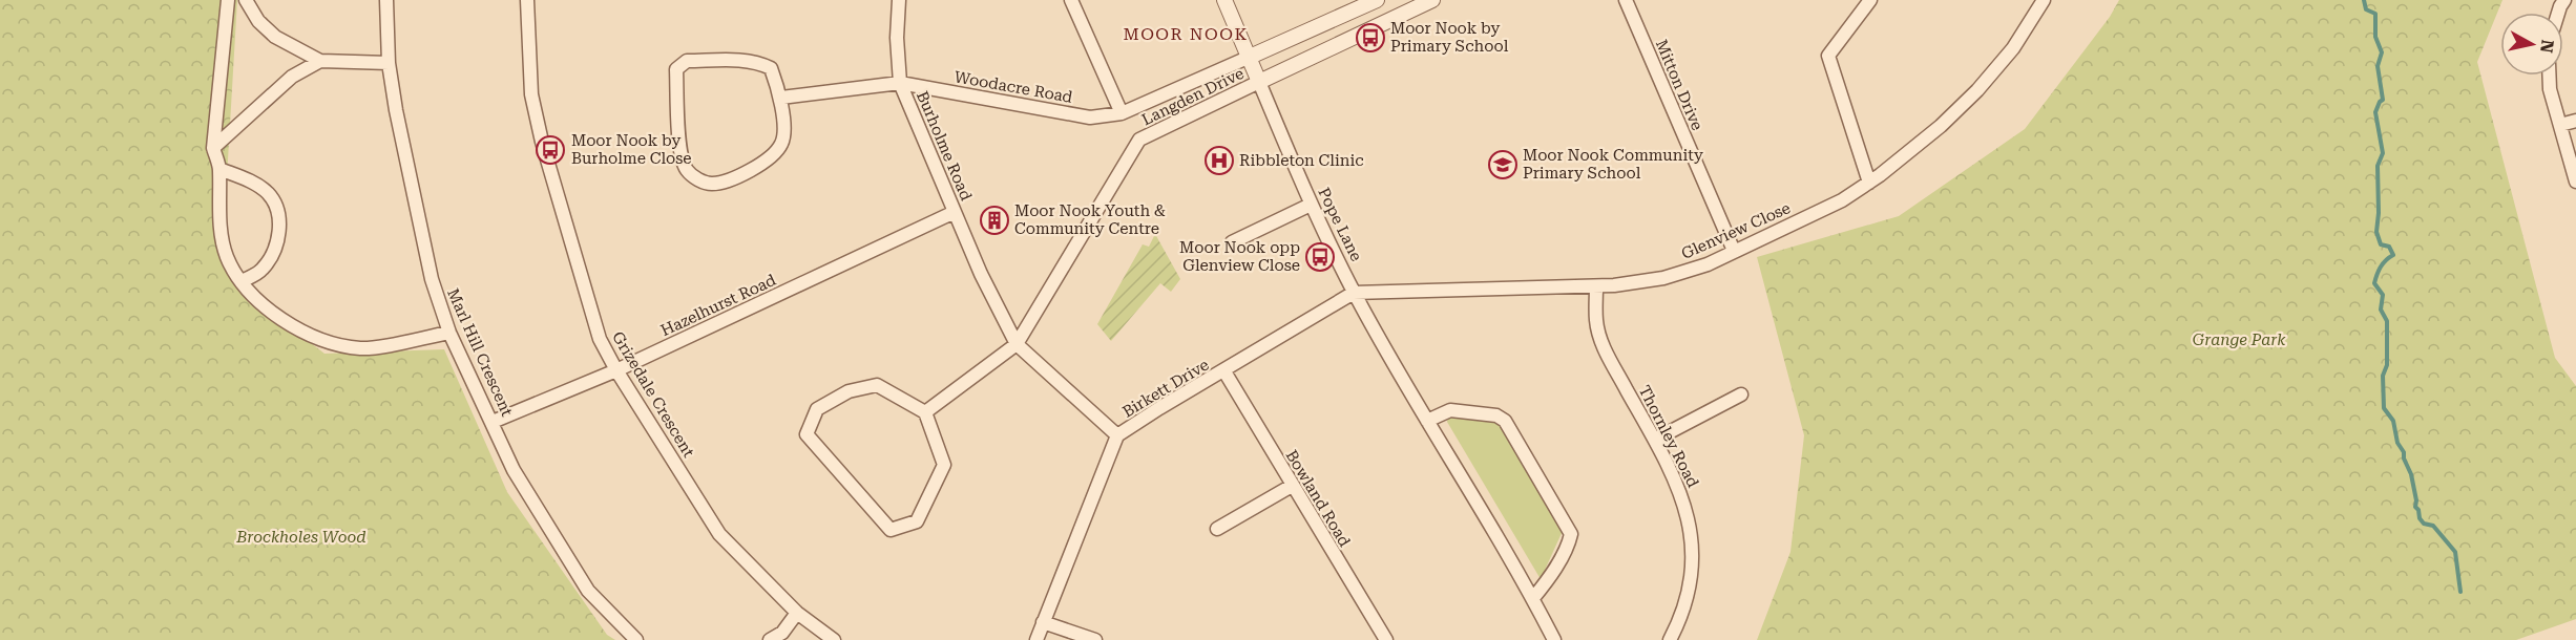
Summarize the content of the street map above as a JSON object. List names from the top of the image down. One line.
{"streets":{"street":["Mitton Drive","Woodacre Road","Langden Drive","Burholme Road","Pope Lane","Glenview Close","Hazelhurst Road","Marl Hill Crescent","Birkett Drive","Grizedale Crescent","Thornley Road","Bowland Road"]},"crossings":[["Mitton Drive","Glenview Close"],["Woodacre Road","Langden Drive"],["Woodacre Road","Burholme Road"],["Langden Drive","Burholme Road"],["Langden Drive","Pope Lane"],["Burholme Road","Hazelhurst Road"],["Burholme Road","Birkett Drive"],["Pope Lane","Glenview Close"],["Pope Lane","Birkett Drive"],["Glenview Close","Birkett Drive"],["Glenview Close","Thornley Road"],["Hazelhurst Road","Marl Hill Crescent"],["Hazelhurst Road","Grizedale Crescent"],["Birkett Drive","Bowland Road"]],"districts":["MOOR NOOK"],"parks":["Grange Park","Brockholes Wood"],"places":{"bus stop":["Moor Nook by Primary School","Moor Nook by Burholme Close","Moor Nook opp Glenview Close"],"hospital":["Ribbleton Clinic"],"school or university":["Moor Nook Community Primary School"],"building":["Moor Nook Youth & Community Centre"]},"north":"right"}
